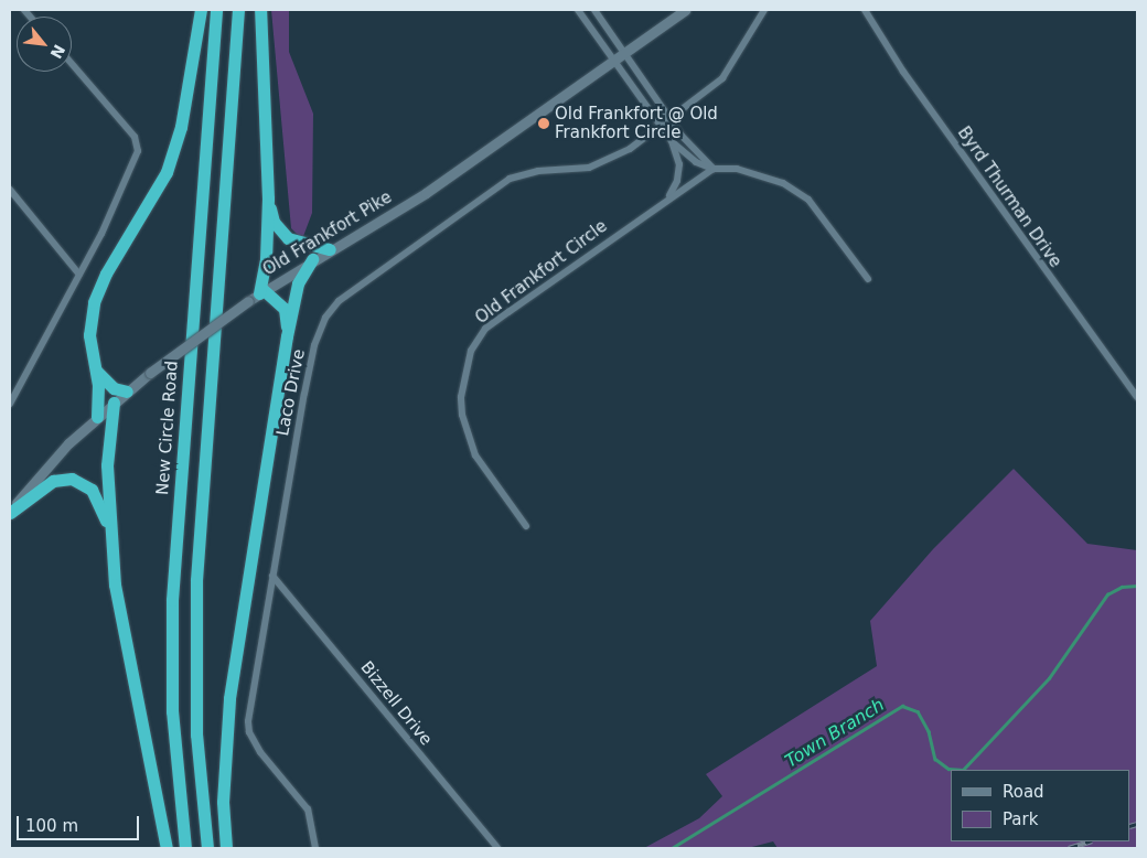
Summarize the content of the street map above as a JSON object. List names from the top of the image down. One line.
{"streets":{"highway":["New Circle Road"],"main road":["Old Frankfort Pike"],"street":["Byrd Thurman Drive","Old Frankfort Circle","Laco Drive","Bizzell Drive"]},"crossings":[["Laco Drive","Bizzell Drive"]],"water":["Town Branch"],"places":["Old Frankfort @ Old Frankfort Circle"],"legend":["Road","Park"],"scale_bar":"100 m","north":"bottom right"}
